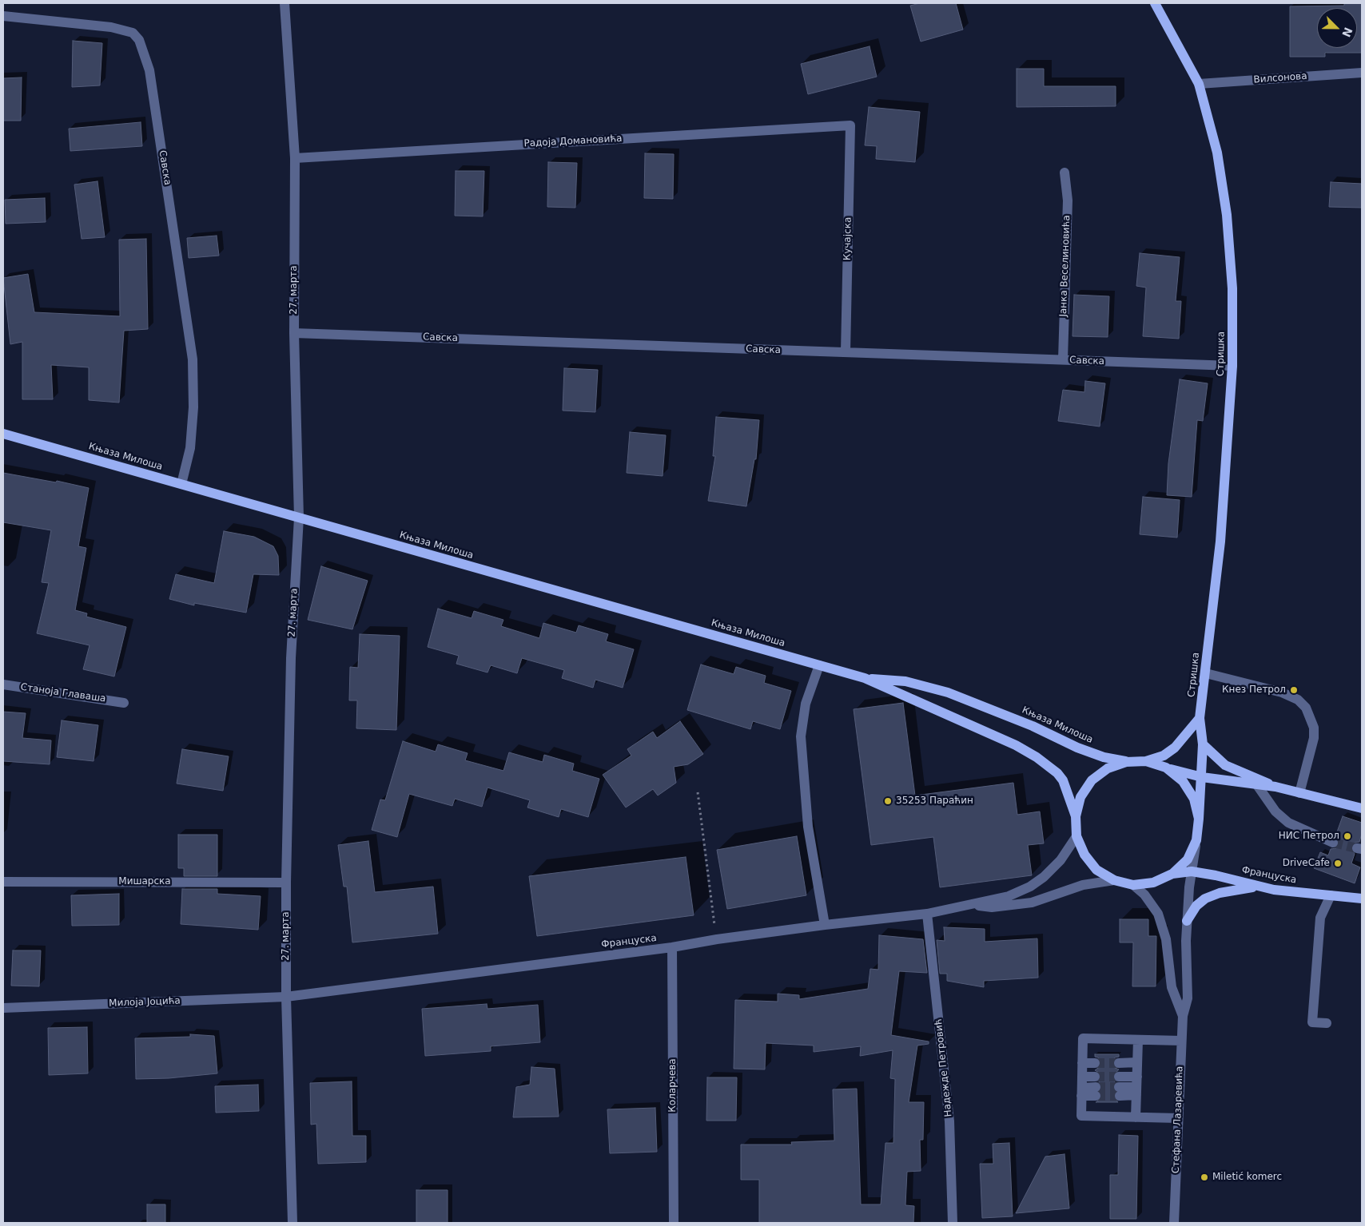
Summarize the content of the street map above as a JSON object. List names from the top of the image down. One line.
{"streets":{"main road":["Стришка","Књаза Милоша","Француска"],"street":["Вилсонова","Радоја Домановића","Савска","Кучајска","Јанка Веселиновића","27. марта","Станоја Главаша","Мишарска","Милоја Јоцића","Надежде Петровић","Коларчева","Стефана Лазаревића"]},"crossings":[["Вилсонова","Стришка"],["Радоја Домановића","Кучајска"],["Радоја Домановића","27. марта"],["Савска","Кучајска"],["Савска","Јанка Веселиновића"],["Савска","27. марта"],["Савска","Стришка"],["Савска","Књаза Милоша"],["27. марта","Књаза Милоша"],["27. марта","Француска"],["27. марта","Мишарска"],["27. марта","Милоја Јоцића"],["Стришка","Књаза Милоша"],["Стришка","Француска"],["Стришка","Стефана Лазаревића"],["Књаза Милоша","Француска"],["Књаза Милоша","Стефана Лазаревића"],["Француска","Милоја Јоцића"],["Француска","Надежде Петровић"],["Француска","Коларчева"],["Француска","Стефана Лазаревића"]],"places":["Кнез Петрол","35253 Параћин","НИС Петрол","DriveCafe","Miletić komerc"],"north":"bottom right"}
